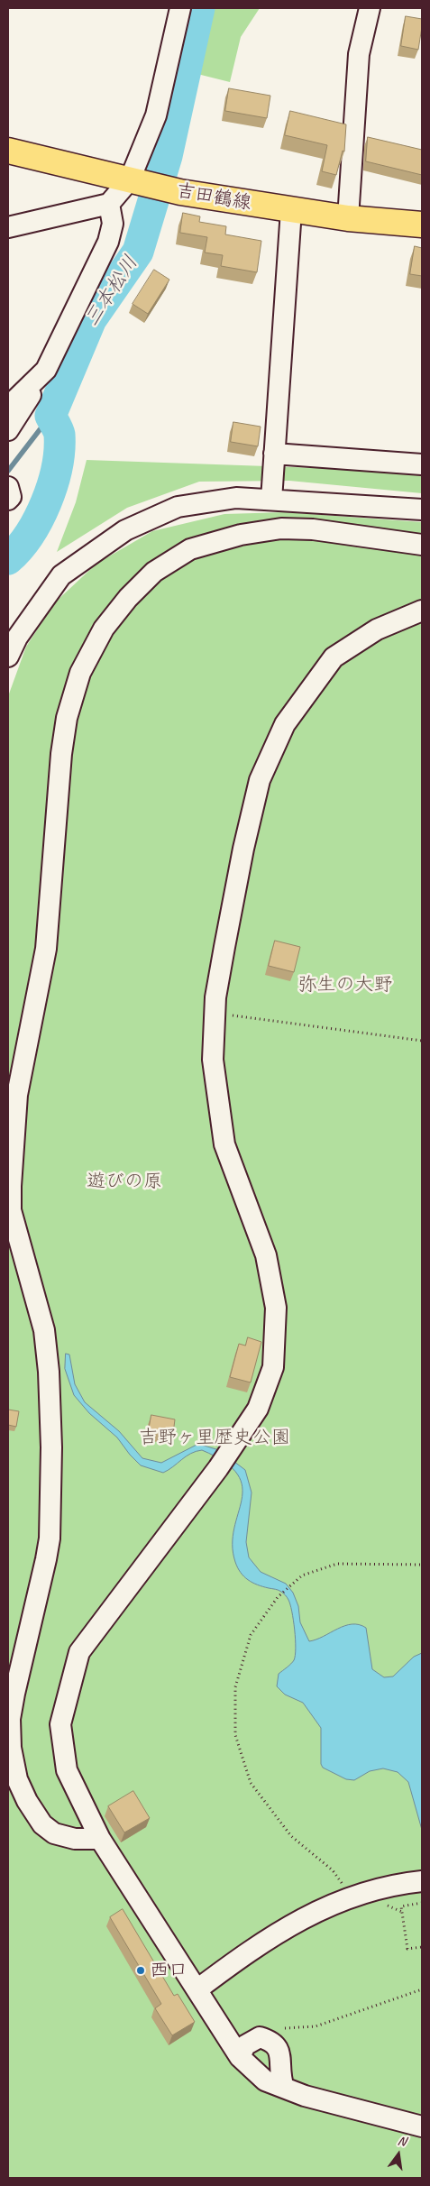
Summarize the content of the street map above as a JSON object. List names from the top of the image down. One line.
{"streets":{"main road":["吉田鶴線"]},"water":["三本松川"],"parks":["弥生の大野","遊びの原","吉野ヶ里歴史公園"],"places":["西口"],"north":"top"}
